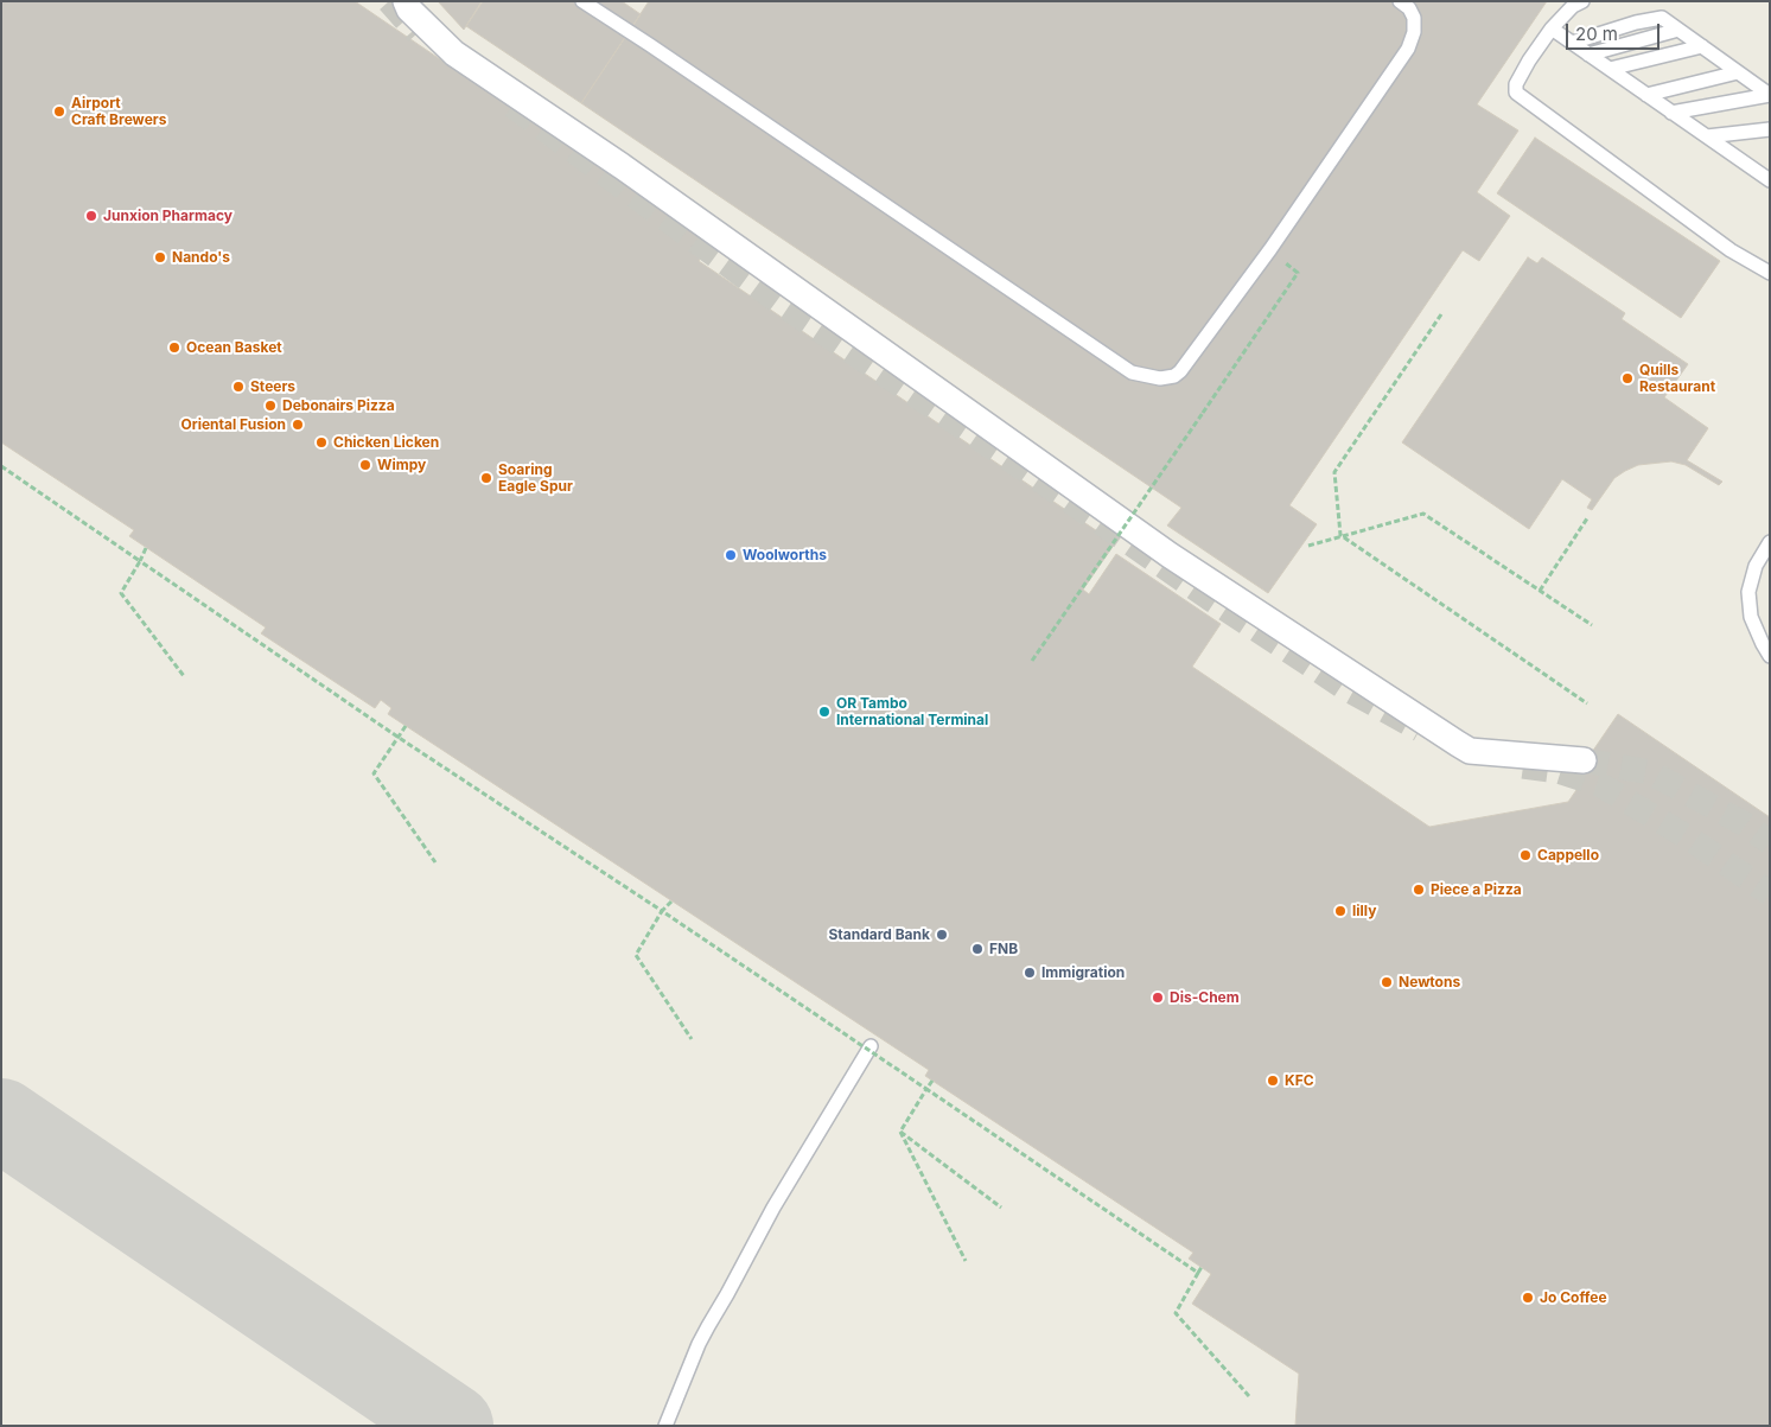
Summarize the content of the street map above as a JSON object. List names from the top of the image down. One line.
{"places":["Airport Craft Brewers","Junxion Pharmacy","Nando's","Ocean Basket","Quills Restaurant","Steers","Debonairs Pizza","Oriental Fusion","Chicken Licken","Wimpy","Soaring Eagle Spur","Woolworths","OR Tambo International Terminal","Cappello","Piece a Pizza","lilly","Standard Bank","FNB","Immigration","Newtons","Dis-Chem","KFC","Jo Coffee"],"scale_bar":"20 m"}
